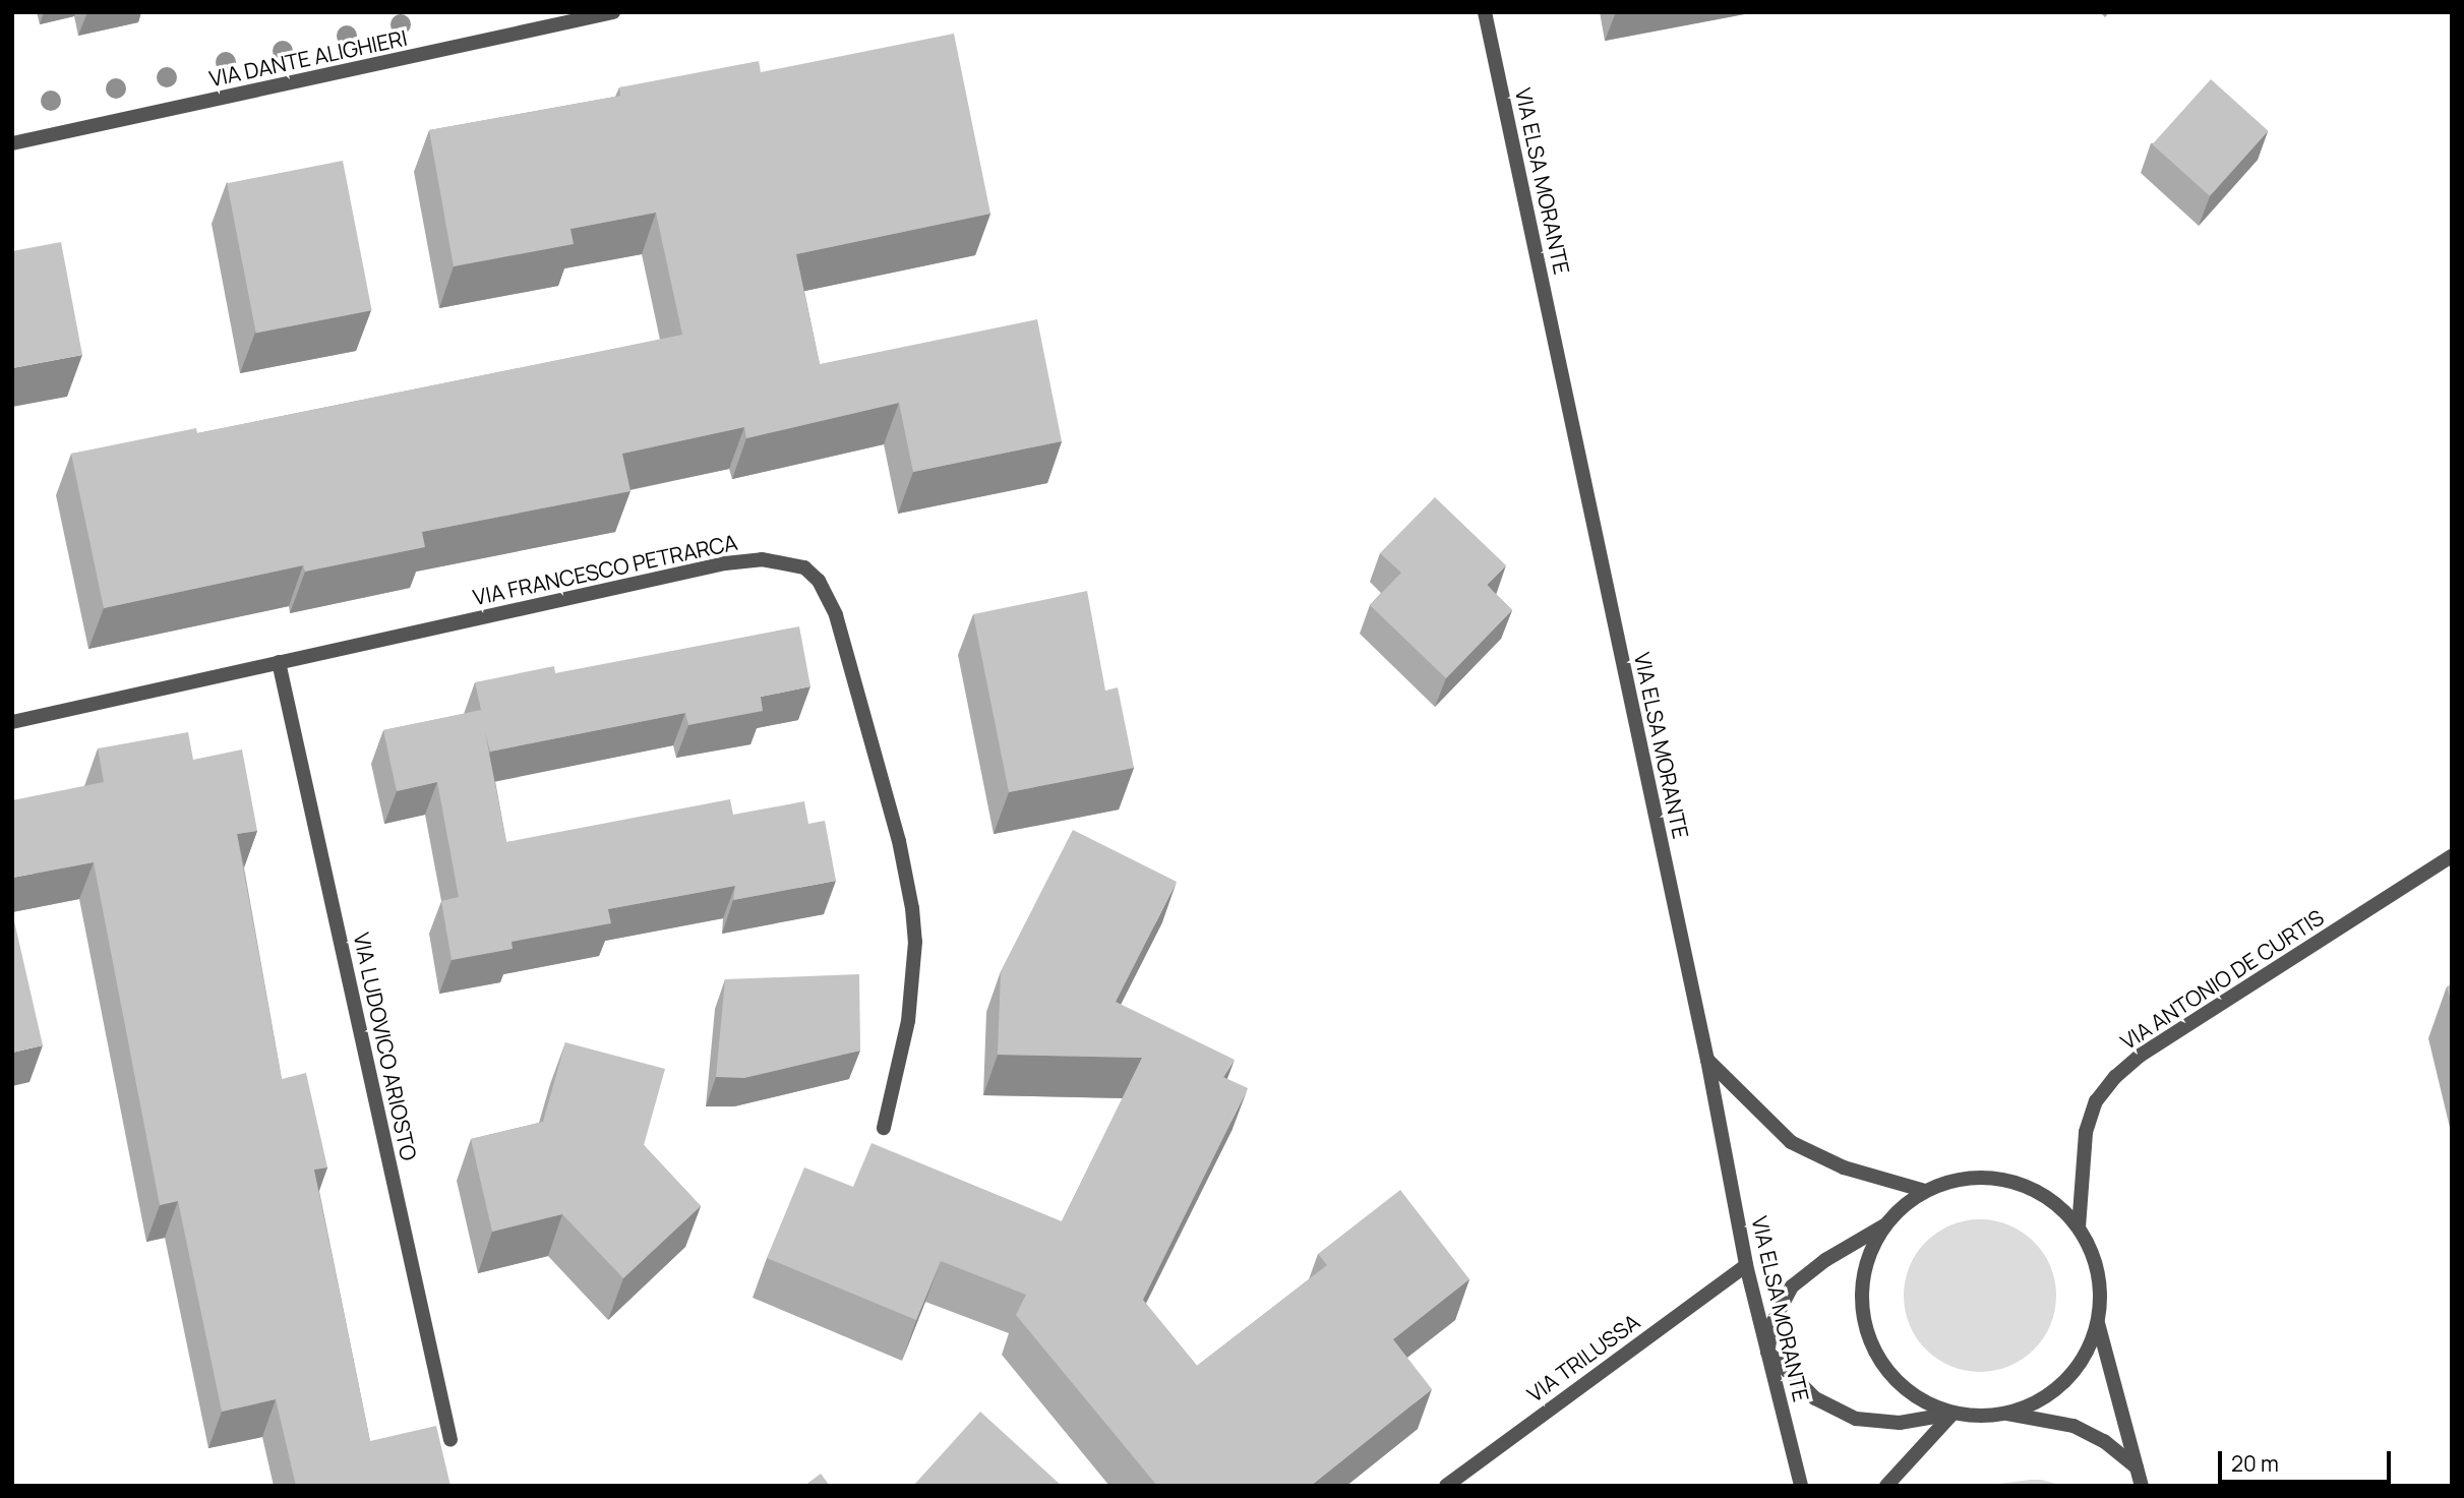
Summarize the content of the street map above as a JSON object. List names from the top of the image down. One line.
{"streets":{"street":["VIA DANTE ALIGHIERI","VIA ELSA MORANTE","VIA FRANCESCO PETRARCA","VIA ANTONIO DE CURTIS","VIA LUDOVICO ARIOSTO","VIA TRILUSSA"]},"crossings":[["VIA ELSA MORANTE","VIA TRILUSSA"],["VIA FRANCESCO PETRARCA","VIA LUDOVICO ARIOSTO"]],"scale_bar":"20 m"}
